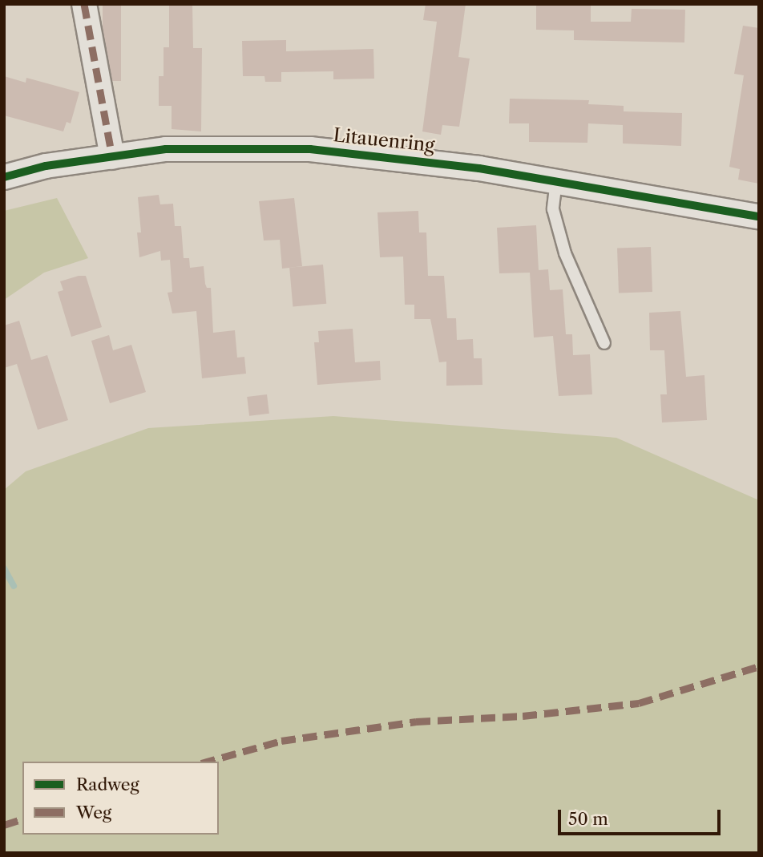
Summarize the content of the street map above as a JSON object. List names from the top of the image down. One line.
{"streets":{"street":["Litauenring"]},"legend":["Radweg","Weg"],"scale_bar":"50 m"}
